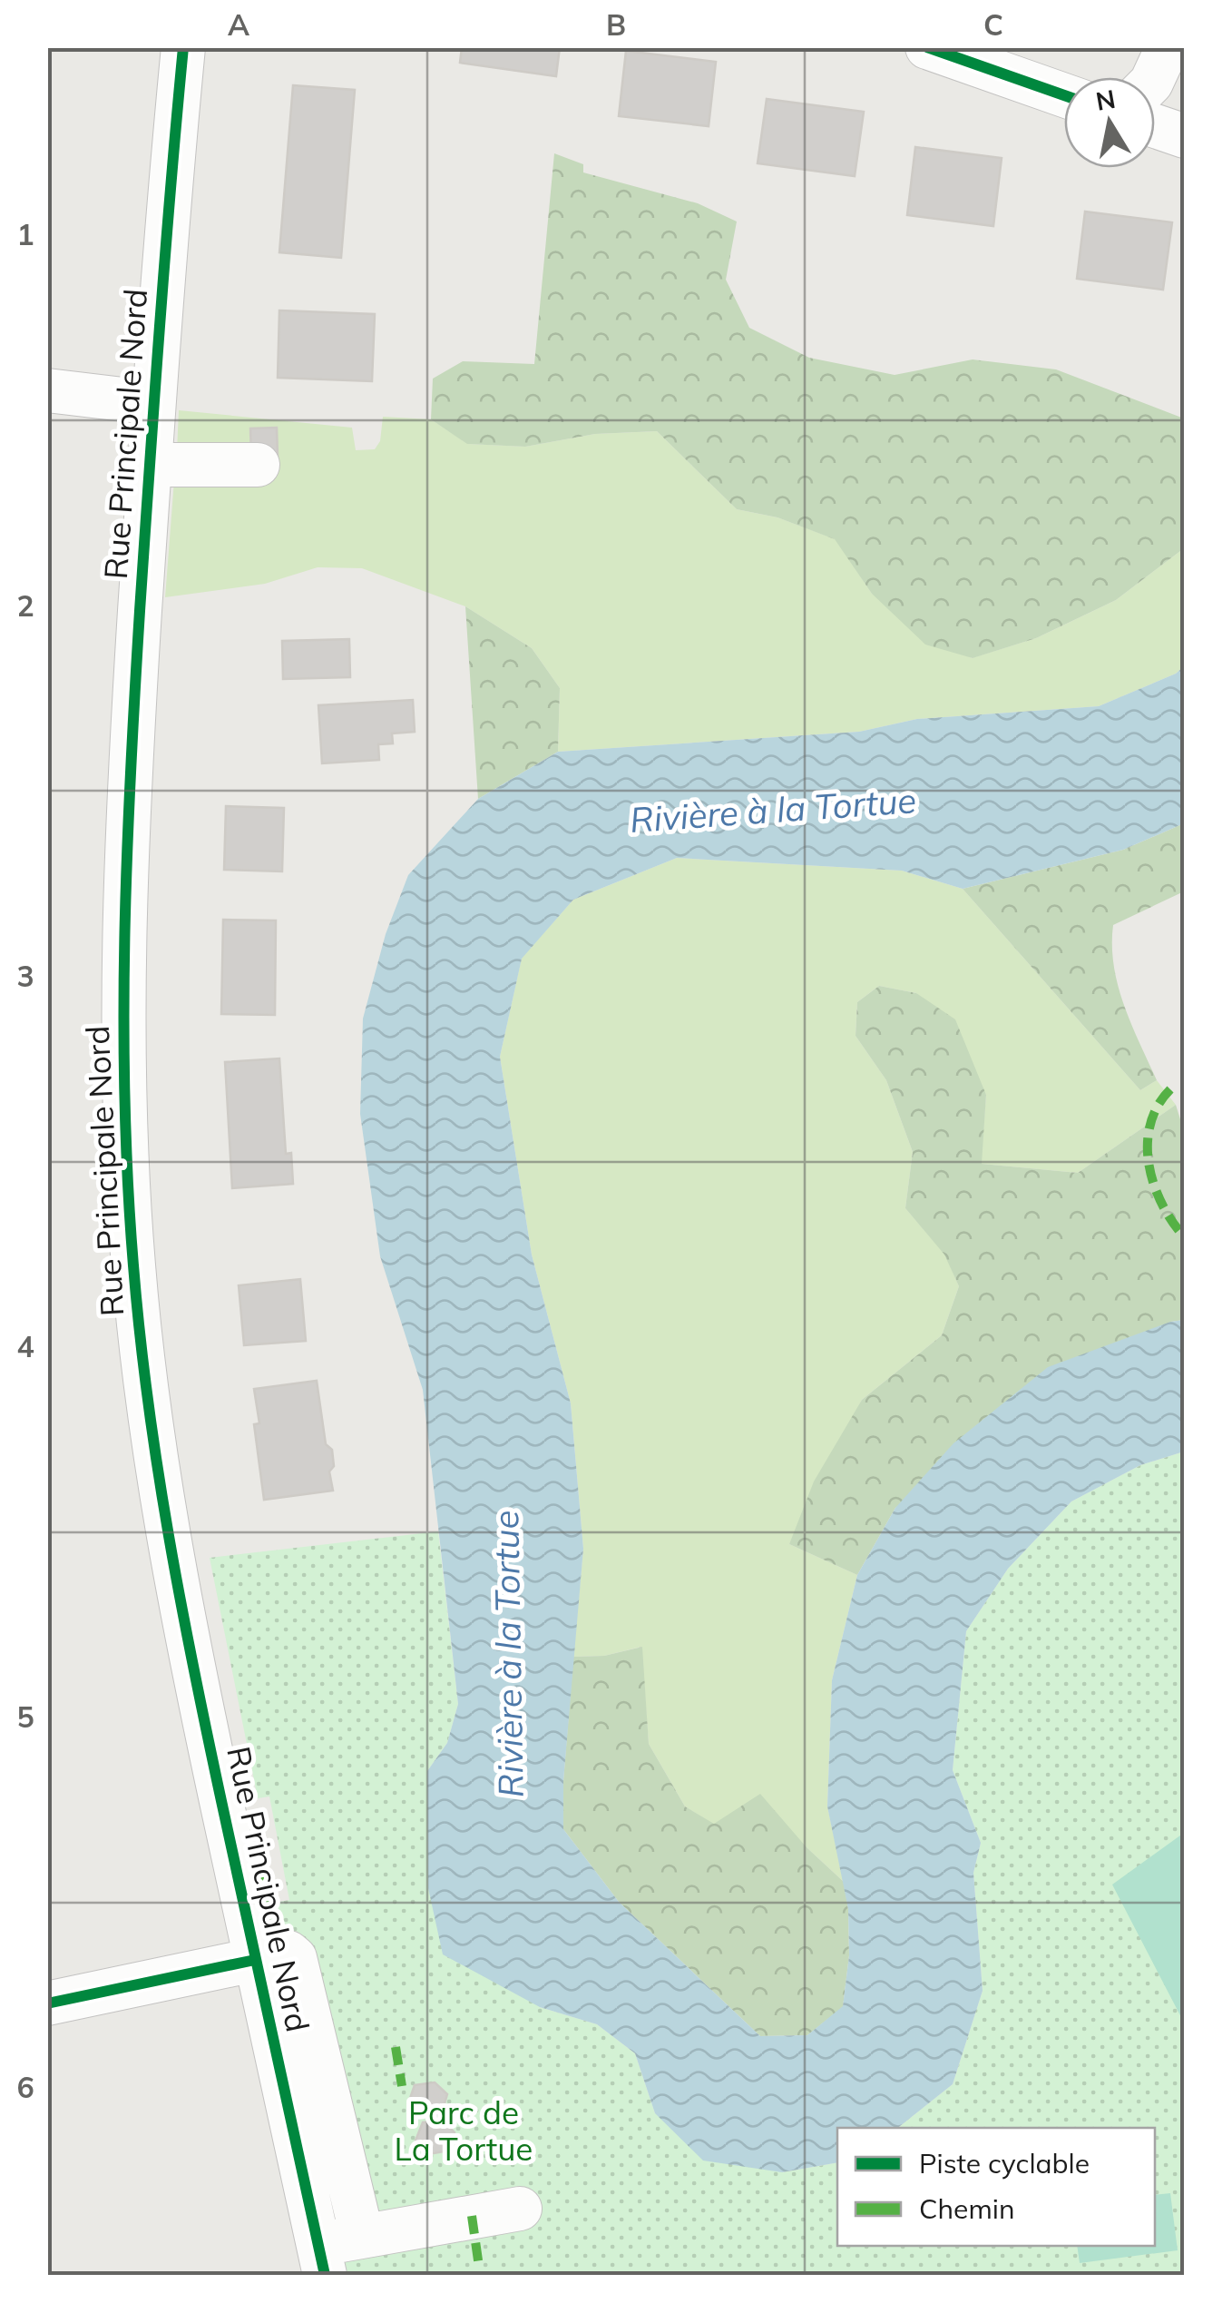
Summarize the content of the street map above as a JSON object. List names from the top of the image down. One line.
{"streets":{"street":["Rue Principale Nord"]},"water":["Rivière à la Tortue"],"parks":["Parc de La Tortue"],"legend":["Piste cyclable","Chemin"],"north":"top","grid":{"columns":["A","B","C"],"rows":["1","2","3","4","5","6"]}}
